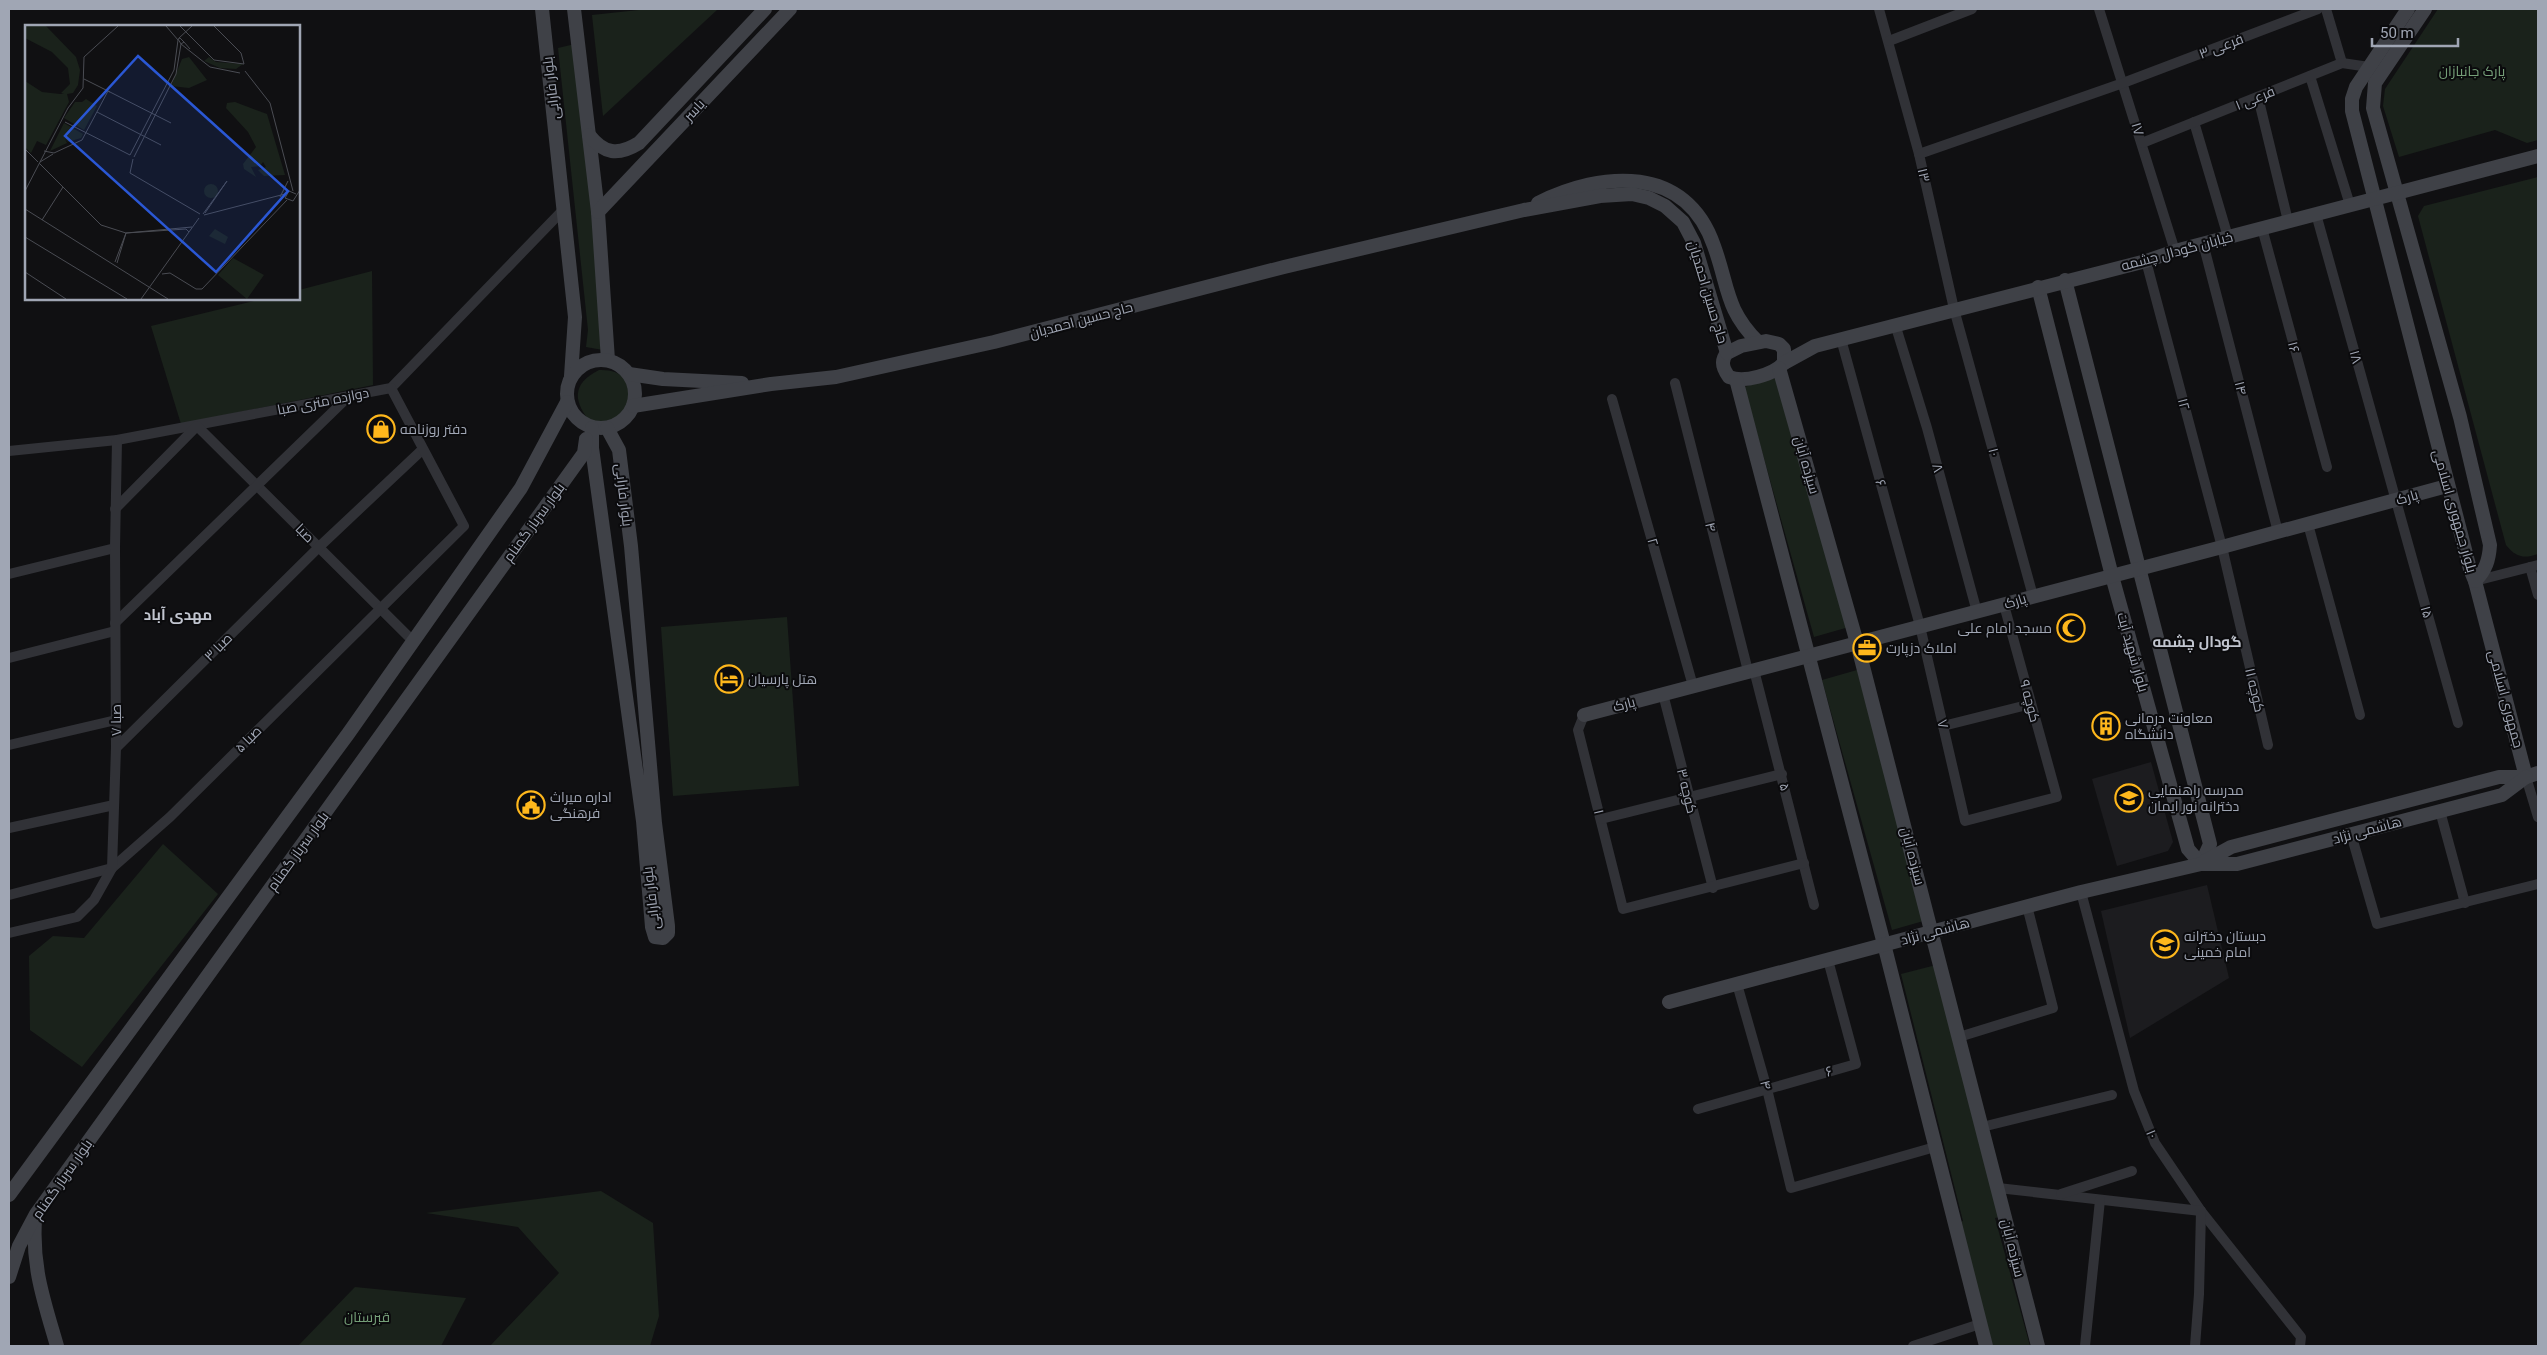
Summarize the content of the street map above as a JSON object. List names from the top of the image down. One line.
{"streets":{"main road":["بلوار فارابی","یاسر","خیابان گودال چشمه","حاج حسین احمدیان","سیزده آبان","پارک","بلوار جمهوری اسلامی","بلوار سرباز گمنام","بلوار شهید آیت","جمهوری اسلامی","هاشمی نژاد"],"street":["فرعی ۳","فرعی ۱","۱۷","۱۳","۱۶","۱۸","۱۴","دوازده متری صبا","۱۲","۱۰","۸","۶","۴","صبا","۲","۱۵","صبا ۳","کوچه ۱۱","کوچه ۹","صبا ۷","۷","صبا ۵","۵","کوچه ۳","۱"]},"crossings":[["فرعی ۳","۱۷"],["فرعی ۳","۱۳"],["بلوار فارابی","حاج حسین احمدیان"],["بلوار فارابی","بلوار سرباز گمنام"],["فرعی ۱","۱۷"],["۱۷","خیابان گودال چشمه"],["۱۳","خیابان گودال چشمه"],["۱۳","۱۰"],["خیابان گودال چشمه","۱۶"],["خیابان گودال چشمه","۱۸"],["خیابان گودال چشمه","۱۴"],["خیابان گودال چشمه","۱۲"],["خیابان گودال چشمه","۱۰"],["خیابان گودال چشمه","۸"],["خیابان گودال چشمه","۶"],["خیابان گودال چشمه","بلوار جمهوری اسلامی"],["خیابان گودال چشمه","بلوار شهید آیت"],["حاج حسین احمدیان","بلوار سرباز گمنام"],["۱۸","پارک"],["۱۸","۱۵"],["۱۴","پارک"],["دوازده متری صبا","صبا"],["دوازده متری صبا","صبا ۷"],["۱۲","پارک"],["۱۲","کوچه ۱۱"],["۱۰","پارک"],["۱۰","هاشمی نژاد"],["سیزده آبان","پارک"],["سیزده آبان","هاشمی نژاد"],["۸","پارک"],["۶","پارک"],["۶","۴"],["۶","۷"],["۶","هاشمی نژاد"],["پارک","بلوار جمهوری اسلامی"],["پارک","۴"],["پارک","۲"],["پارک","۱۵"],["پارک","بلوار شهید آیت"],["پارک","کوچه ۱۱"],["پارک","کوچه ۹"],["پارک","۷"],["پارک","۵"],["پارک","کوچه ۳"],["پارک","۱"],["بلوار جمهوری اسلامی","جمهوری اسلامی"],["بلوار سرباز گمنام","صبا"],["۴","۵"],["۴","هاشمی نژاد"],["صبا","صبا ۳"],["صبا","صبا ۵"],["صبا ۳","صبا ۷"],["صبا ۳","صبا ۵"],["بلوار شهید آیت","هاشمی نژاد"],["جمهوری اسلامی","هاشمی نژاد"],["کوچه ۹","۷"],["صبا ۷","صبا ۵"],["کوچه ۳","۱"]],"districts":["مهدی آباد","گودال چشمه"],"parks":["پارک جانبازان","قبرستان"],"places":{"shop":["دفتر روزنامه"],"mosque":["مسجد امام علی"],"office":["املاک دزپارت"],"hotel":["هتل پارسیان"],"building":["معاونت درمانی دانشگاه"],"school or university":["مدرسه راهنمایی دخترانه نور ایمان","دبستان دخترانه امام خمینی"],"public building":["اداره میراث فرهنگی"]},"scale_bar":"50 m"}
